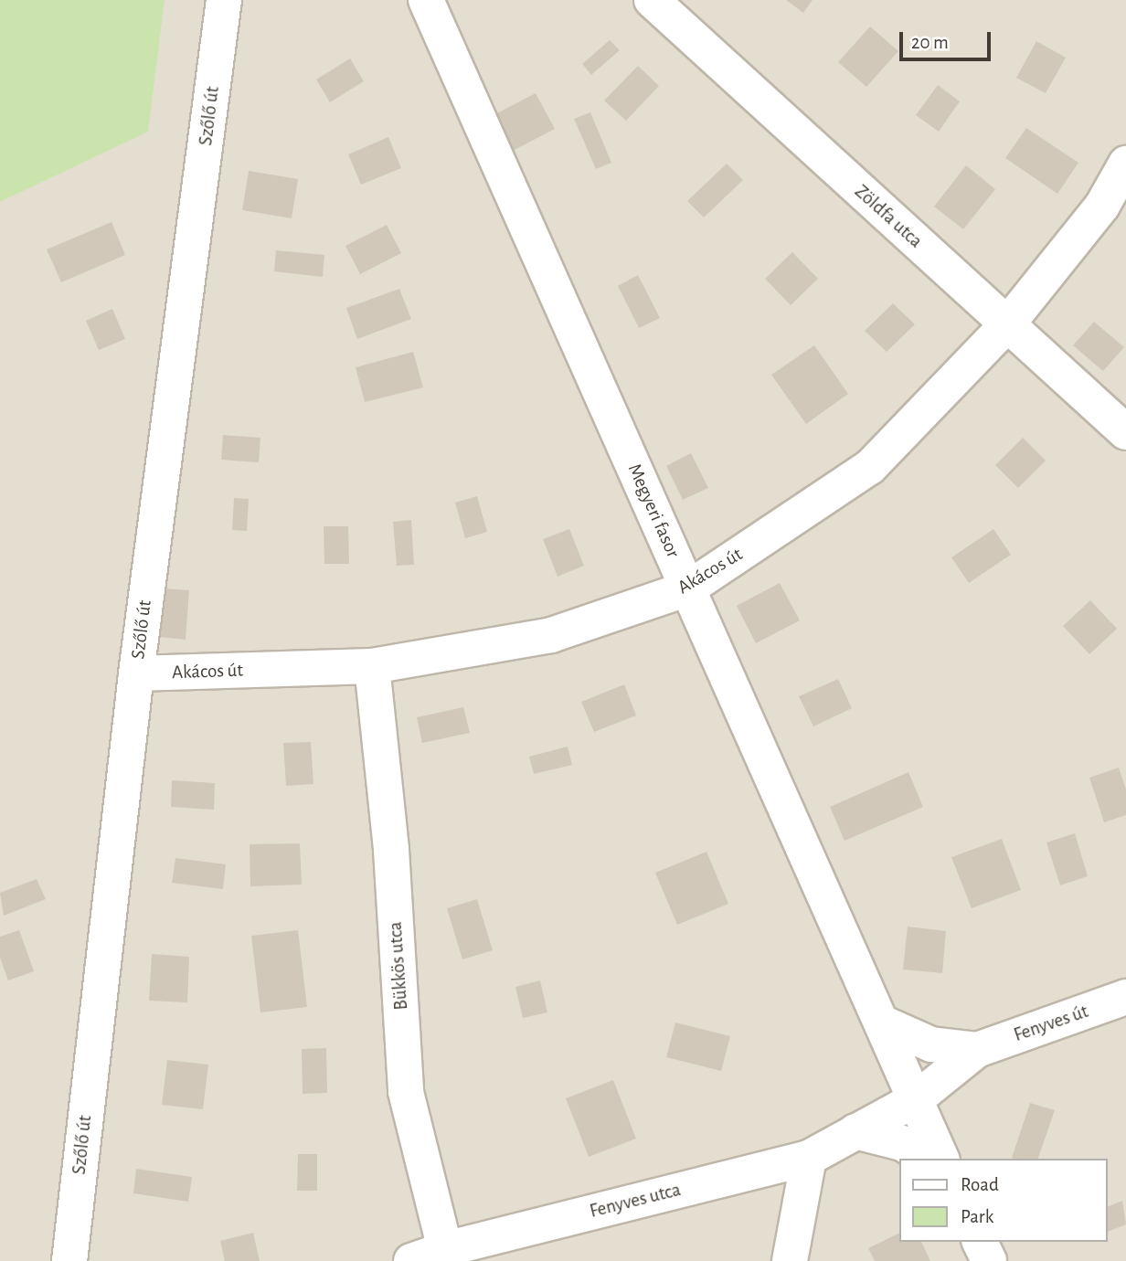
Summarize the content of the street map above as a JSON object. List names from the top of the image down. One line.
{"streets":{"street":["Szőlő út","Zöldfa utca","Megyeri fasor","Akácos út","Bükkös utca","Fenyves út","Fenyves utca"]},"crossings":[["Szőlő út","Akácos út"],["Zöldfa utca","Akácos út"],["Megyeri fasor","Akácos út"],["Megyeri fasor","Fenyves utca"],["Akácos út","Bükkös utca"],["Bükkös utca","Fenyves utca"],["Fenyves út","Fenyves utca"]],"legend":["Road","Park"],"scale_bar":"20 m"}
